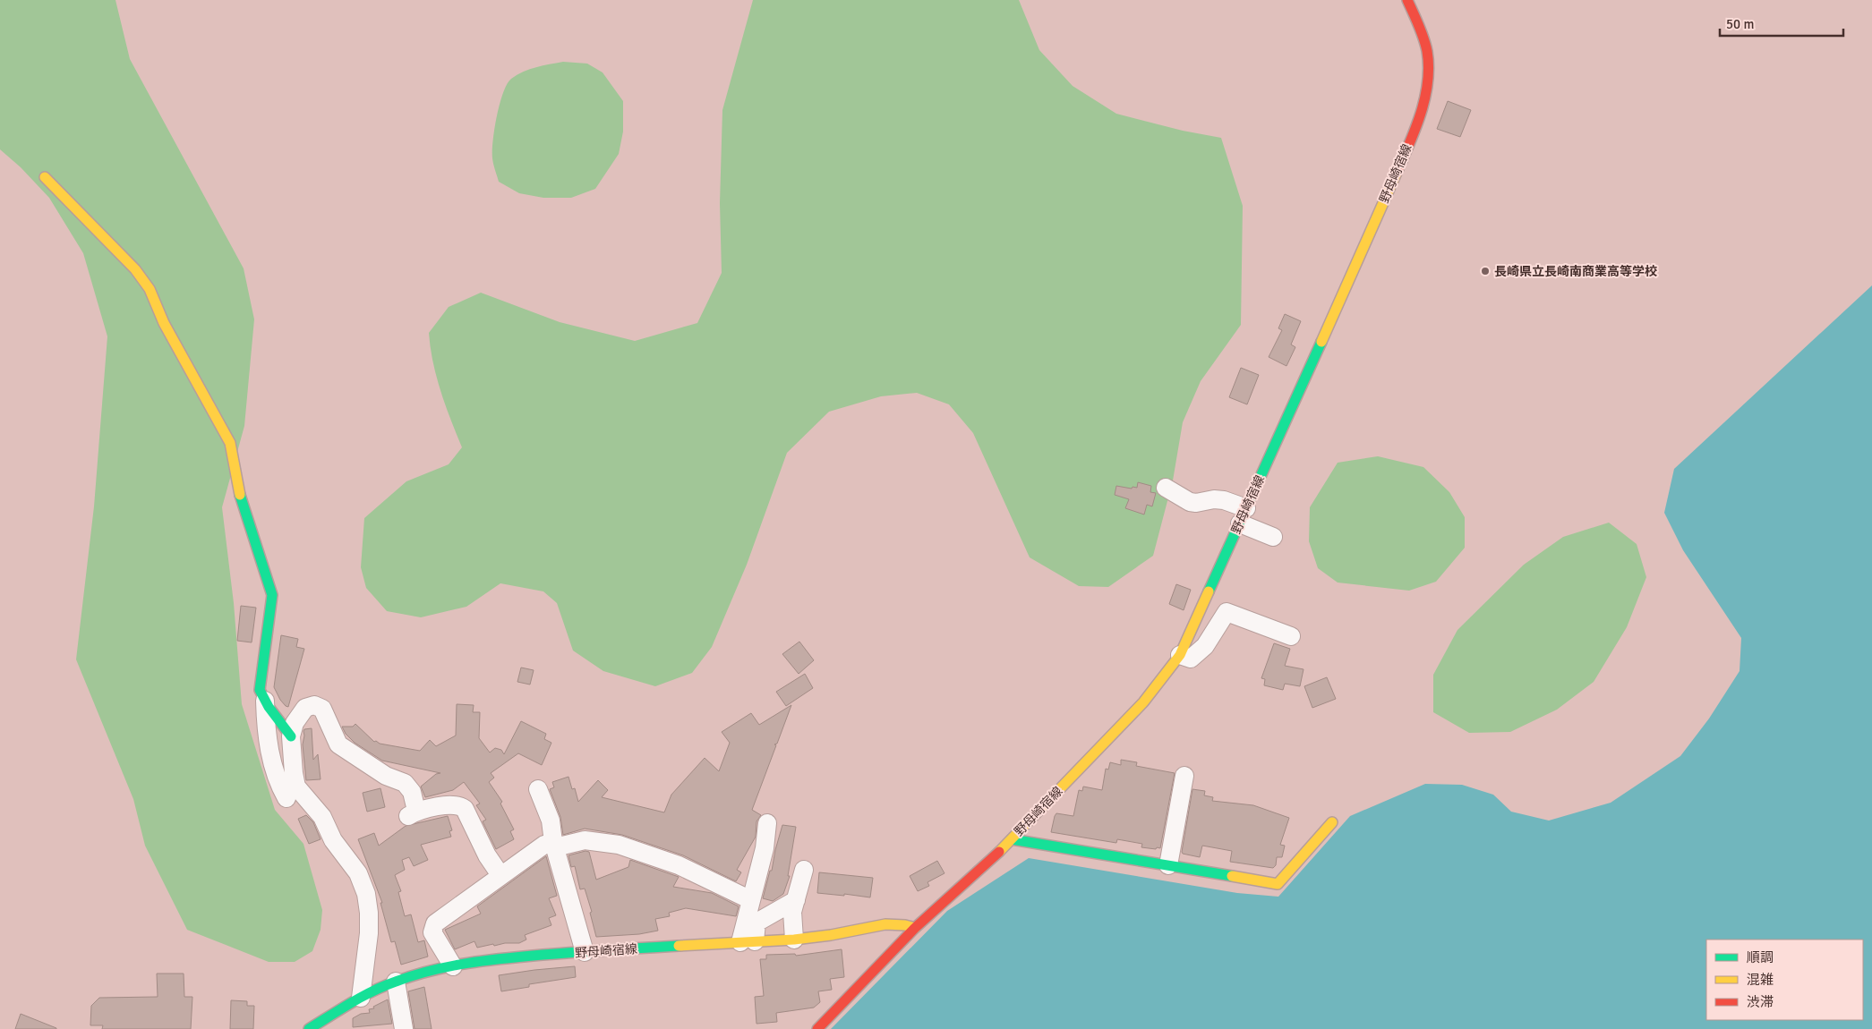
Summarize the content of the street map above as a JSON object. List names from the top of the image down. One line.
{"streets":{"main road":["野母崎宿線"]},"places":["長崎県立長崎南商業高等学校"],"legend":["順調","混雑","渋滞"],"scale_bar":"50 m"}
